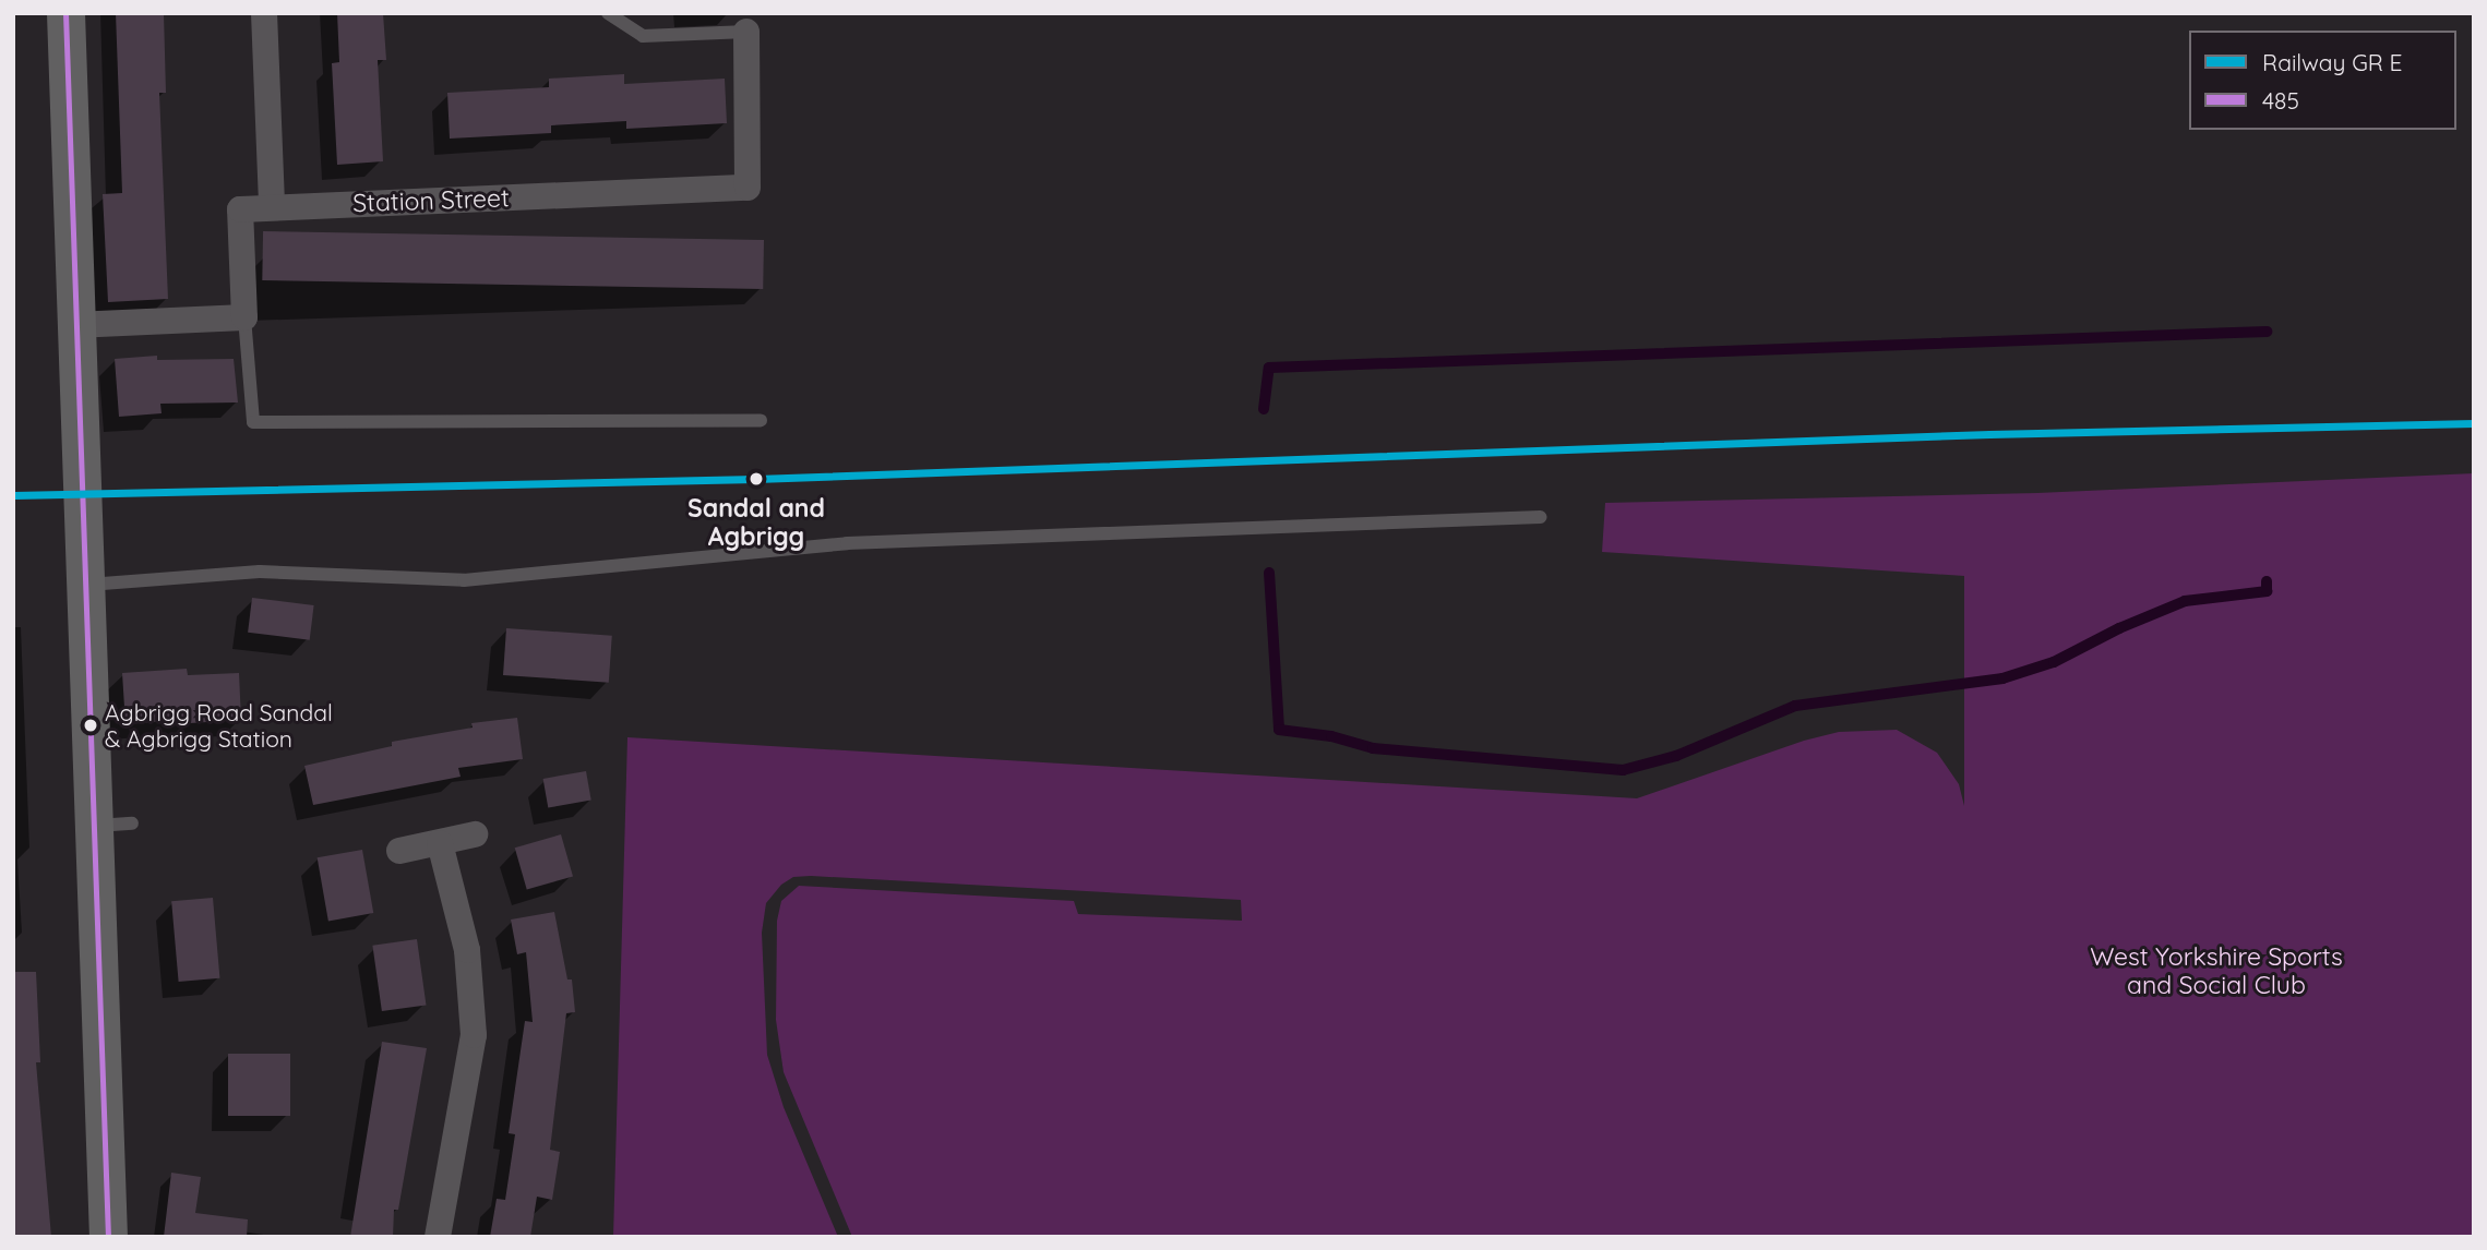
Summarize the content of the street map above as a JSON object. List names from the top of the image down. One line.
{"streets":{"street":["Station Street"]},"parks":["West Yorkshire Sports and Social Club"],"places":["Sandal and Agbrigg","Agbrigg Road Sandal & Agbrigg Station"],"lines":["transit line 485"],"legend":["Railway GR E","485"]}
